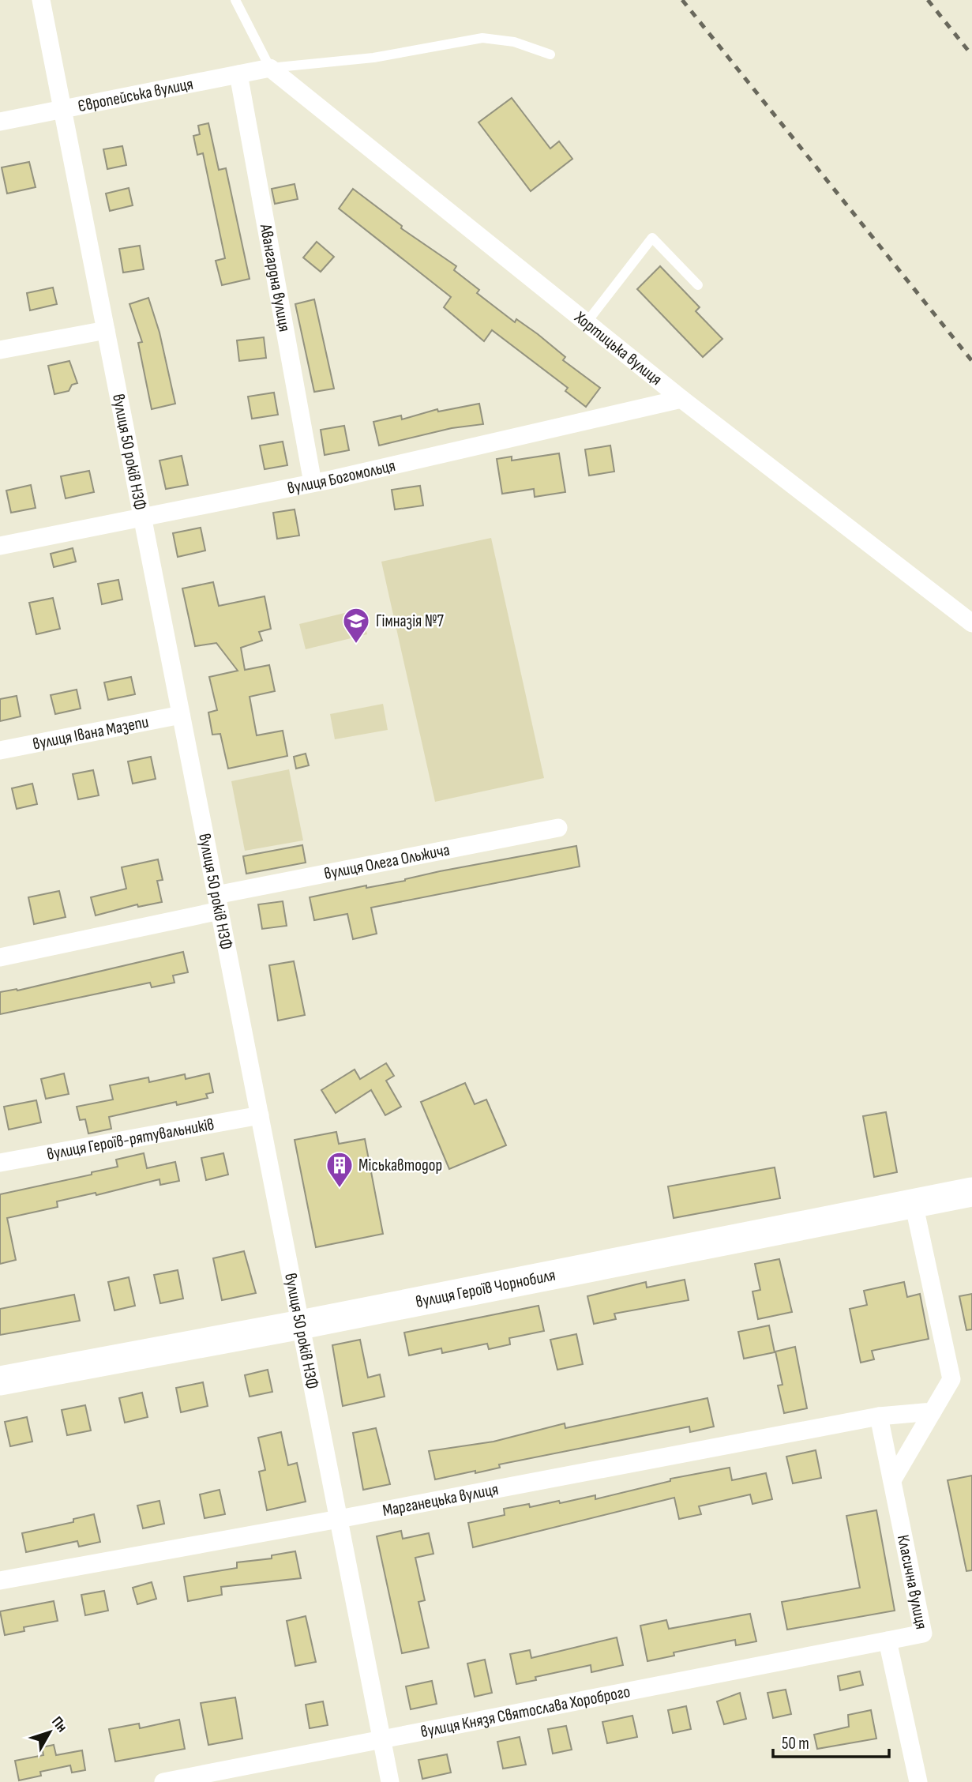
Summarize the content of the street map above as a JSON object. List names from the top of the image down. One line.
{"streets":{"main road":["вулиця Героїв Чорнобиля"],"street":["Європейська вулиця","Авангардна вулиця","Хортицька вулиця","вулиця 50 років НЗФ","вулиця Богомольця","вулиця Івана Мазепи","вулиця Олега Ольжича","вулиця Героїв-рятувальників","Марганецька вулиця","Класична вулиця","вулиця Князя Святослава Хороброго"]},"crossings":[["Європейська вулиця","Авангардна вулиця"],["Європейська вулиця","Хортицька вулиця"],["Європейська вулиця","вулиця 50 років НЗФ"],["Авангардна вулиця","вулиця Богомольця"],["Хортицька вулиця","вулиця Богомольця"],["вулиця 50 років НЗФ","вулиця Богомольця"],["вулиця 50 років НЗФ","вулиця Івана Мазепи"],["вулиця 50 років НЗФ","вулиця Олега Ольжича"],["вулиця 50 років НЗФ","вулиця Героїв-рятувальників"],["вулиця 50 років НЗФ","вулиця Героїв Чорнобиля"],["вулиця 50 років НЗФ","Марганецька вулиця"],["вулиця 50 років НЗФ","вулиця Князя Святослава Хороброго"],["Марганецька вулиця","Класична вулиця"],["Класична вулиця","вулиця Князя Святослава Хороброго"]],"places":{"school or university":["Гімназія №7"],"building":["Міськавтодор"]},"scale_bar":"50 m","north":"top right"}
